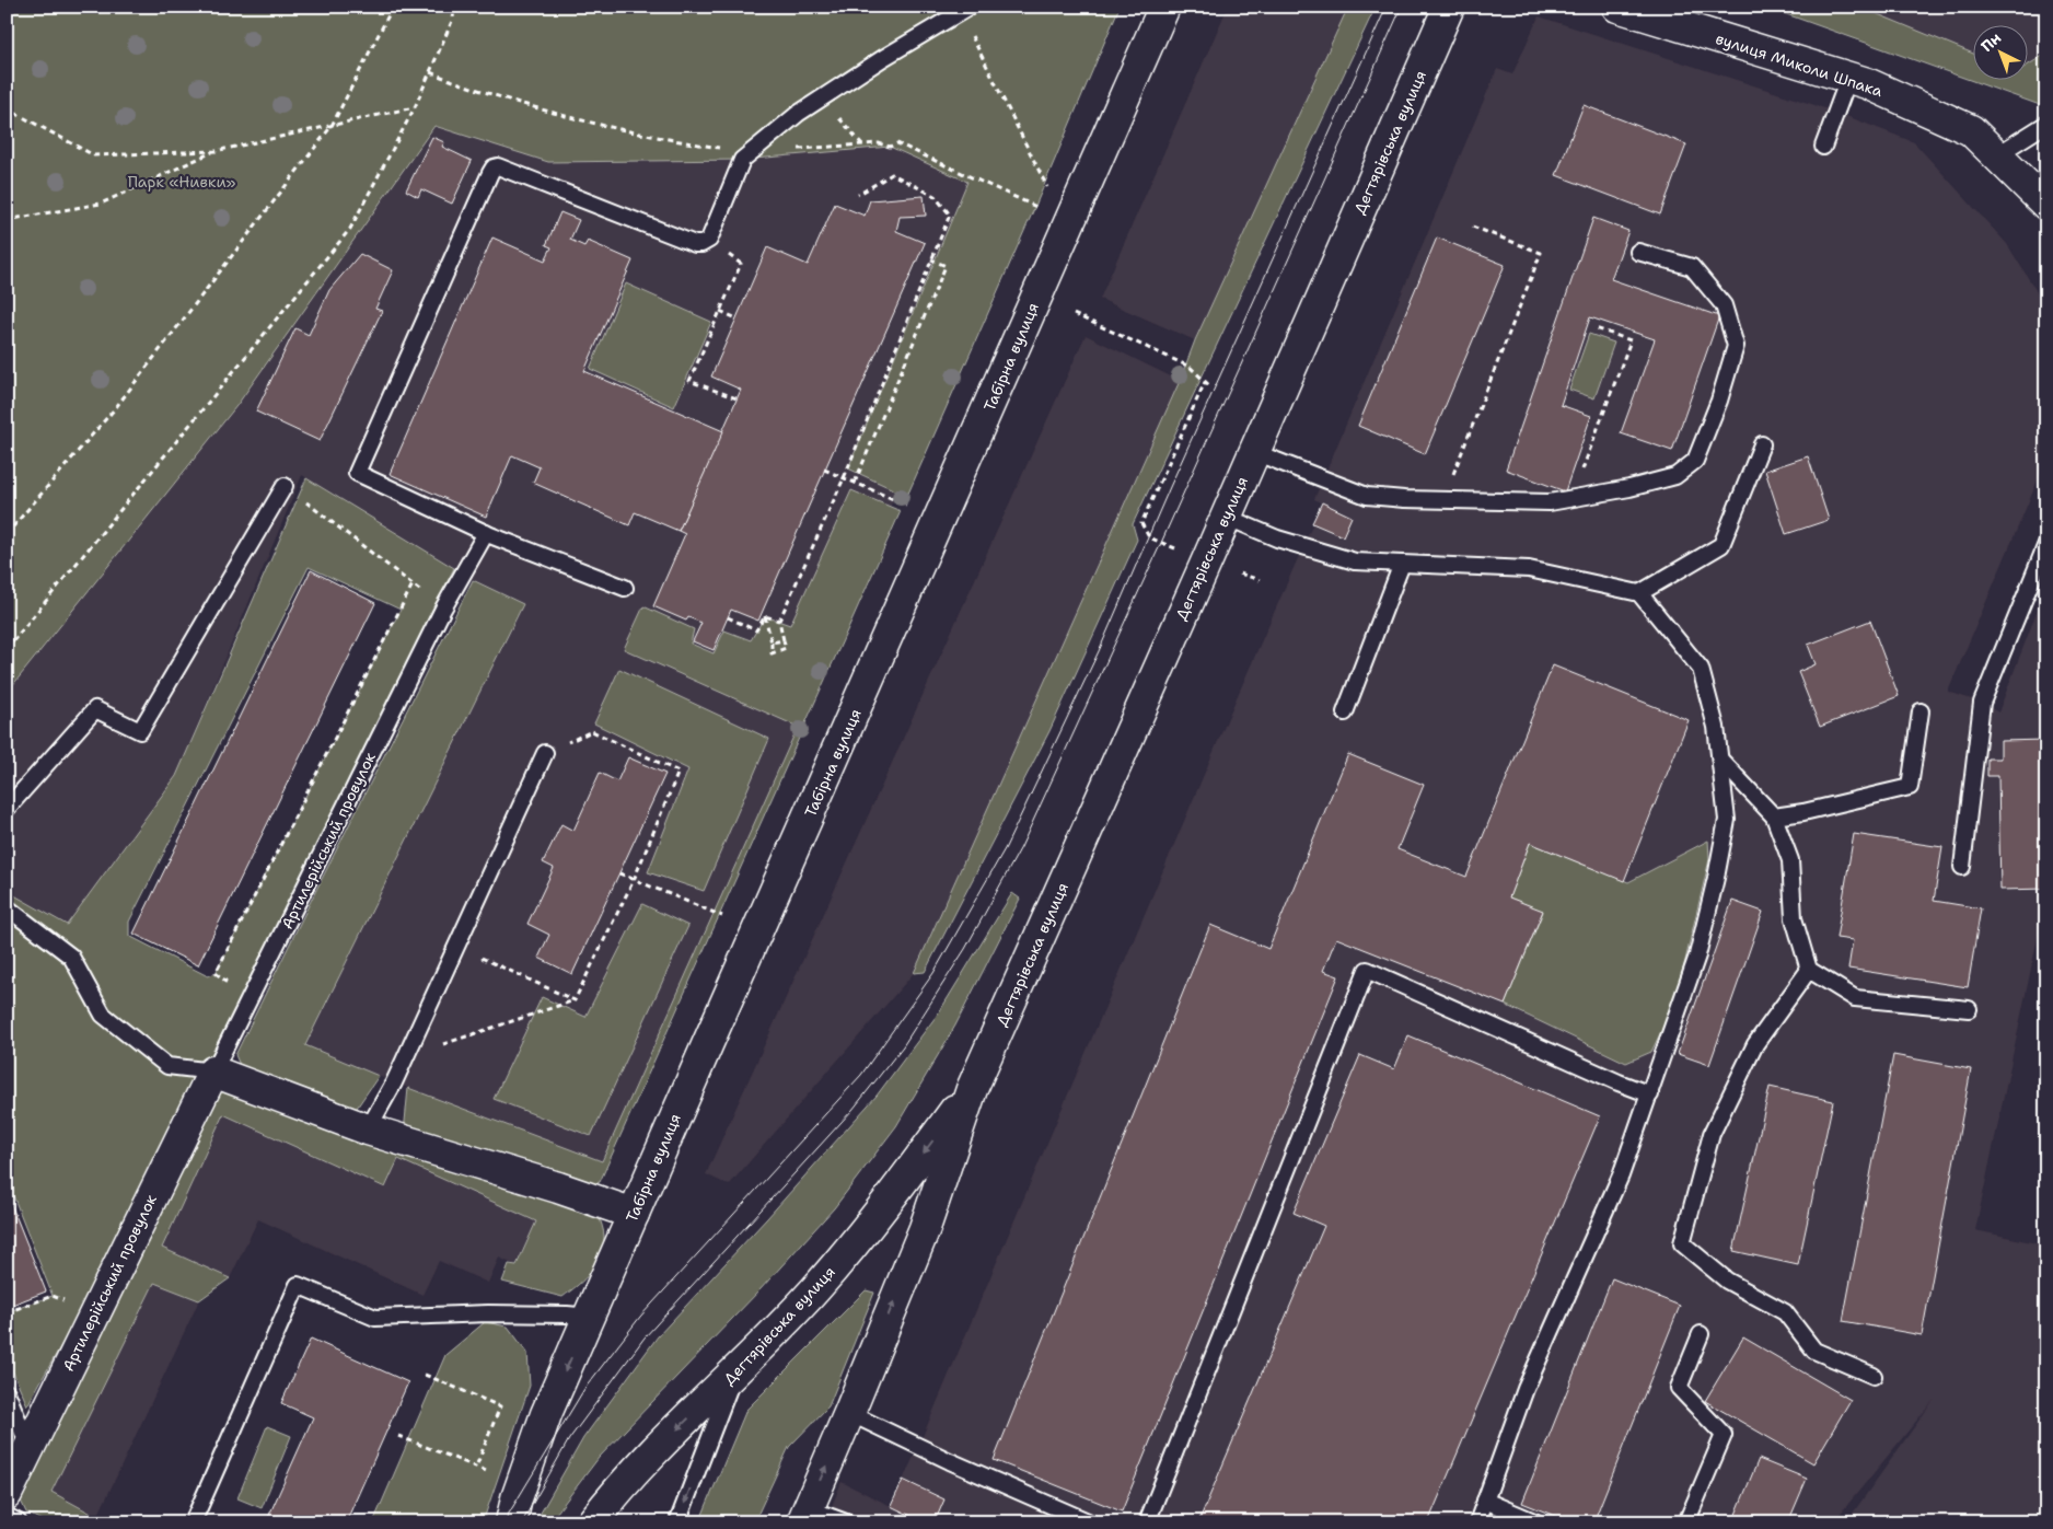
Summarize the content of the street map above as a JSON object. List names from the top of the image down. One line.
{"streets":{"street":["вулиця Миколи Шпака","Дегтярівська вулиця","Табірна вулиця","Артилерійський провулок"]},"parks":["Парк «Нивки»"],"north":"top left"}
